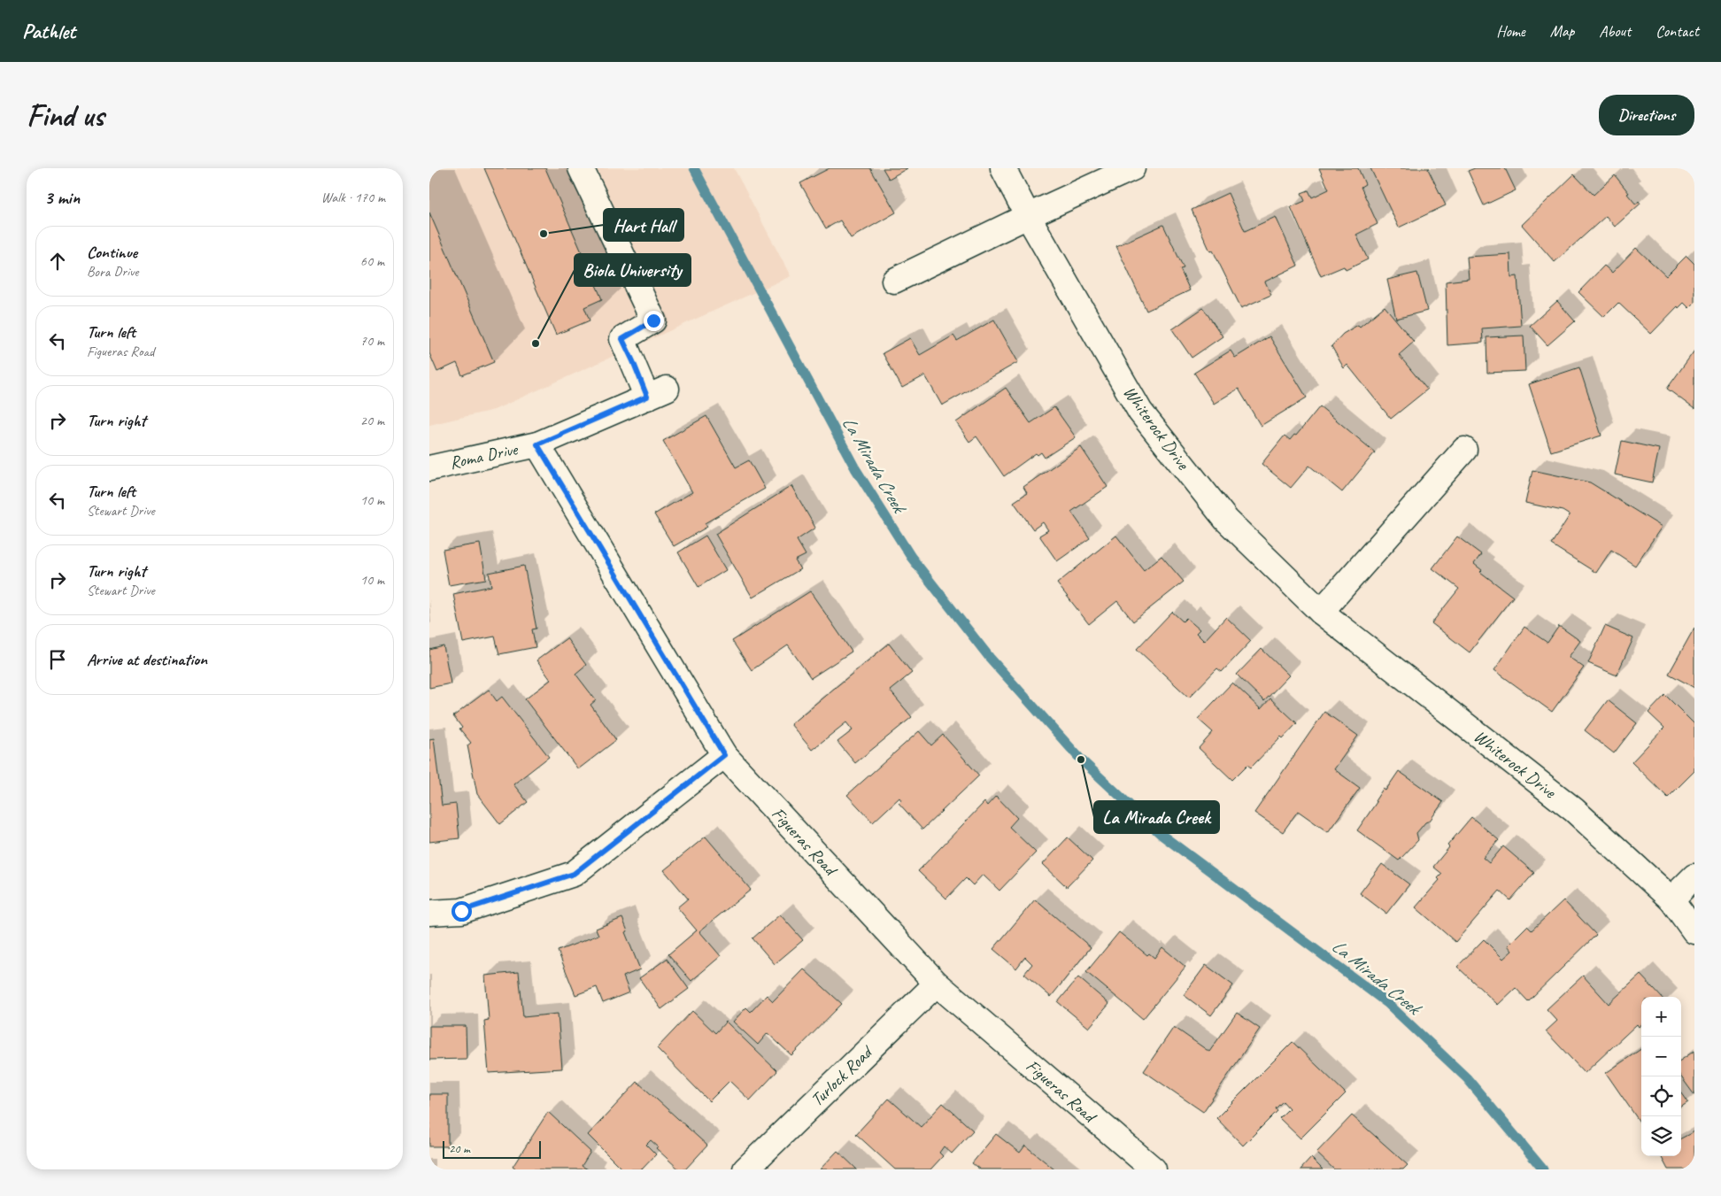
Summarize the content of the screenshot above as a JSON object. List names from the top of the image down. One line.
{"streets":{"street":["Whiterock Drive","Roma Drive","Figueras Road","Turlock Road"]},"crossings":[["Roma Drive","Figueras Road"],["Figueras Road","Turlock Road"]],"water":["La Mirada Creek"],"places":["Hart Hall","Biola University","La Mirada Creek"],"scale_bar":"20 m","page":{"header":"Pathlet","nav":["Home","Map","About","Contact"],"buttons":"Directions","title":"Find us","heading":["3 min","Walk · 170 m"],"list":[["Continue","Bora Drive","60 m"],["Turn left","Figueras Road","70 m"],["Turn right","20 m"],["Turn left","Stewart Drive","10 m"],["Turn right","Stewart Drive","10 m"],"Arrive at destination"],"map_buttons":["+","−"],"scale":"20 m"}}
